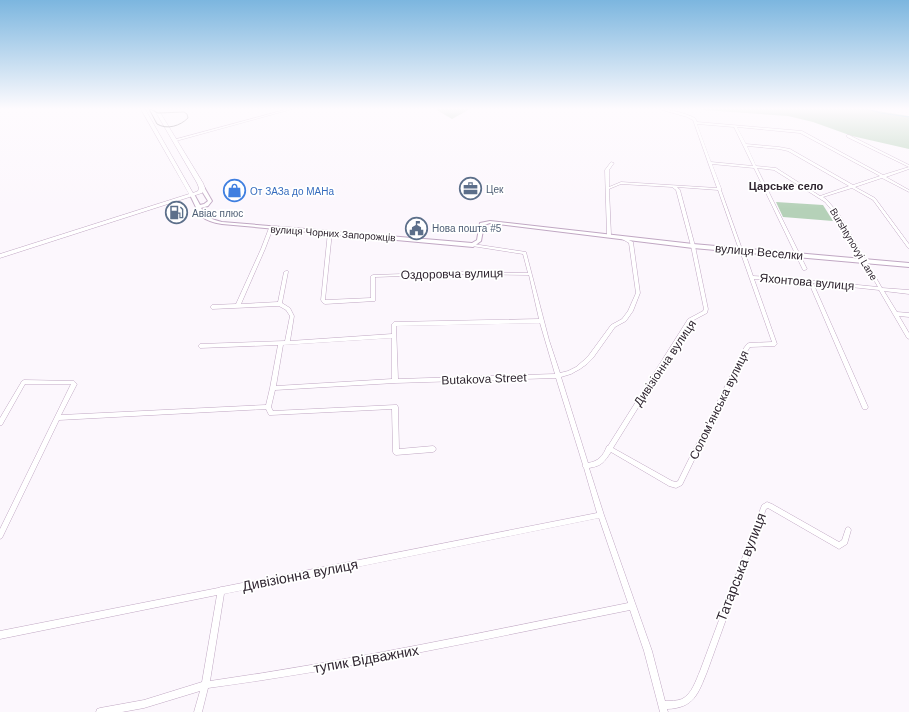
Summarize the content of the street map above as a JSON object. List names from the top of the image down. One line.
{"streets":{"main road":["вулиця Чорних Запорожців"],"street":["Burshtynovyi Lane","вулиця Веселки","Оздоровча вулиця","Яхонтова вулиця","Дивізіонна вулиця","Butakova Street","Соломʼянська вулиця","Татарська вулиця","тупик Відважних"]},"crossings":[["вулиця Чорних Запорожців","Оздоровча вулиця"],["Burshtynovyi Lane","вулиця Веселки"],["Burshtynovyi Lane","Яхонтова вулиця"],["Burshtynovyi Lane","Соломʼянська вулиця"],["вулиця Веселки","Дивізіонна вулиця"],["вулиця Веселки","Butakova Street"],["вулиця Веселки","Соломʼянська вулиця"],["Яхонтова вулиця","Соломʼянська вулиця"],["Дивізіонна вулиця","Соломʼянська вулиця"]],"districts":["Царське село"],"places":{"office":["Цек"],"shop":["От ЗАЗа до МАНа"],"fuel station":["Авіас плюс"],"public building":["Нова пошта #5"]}}
